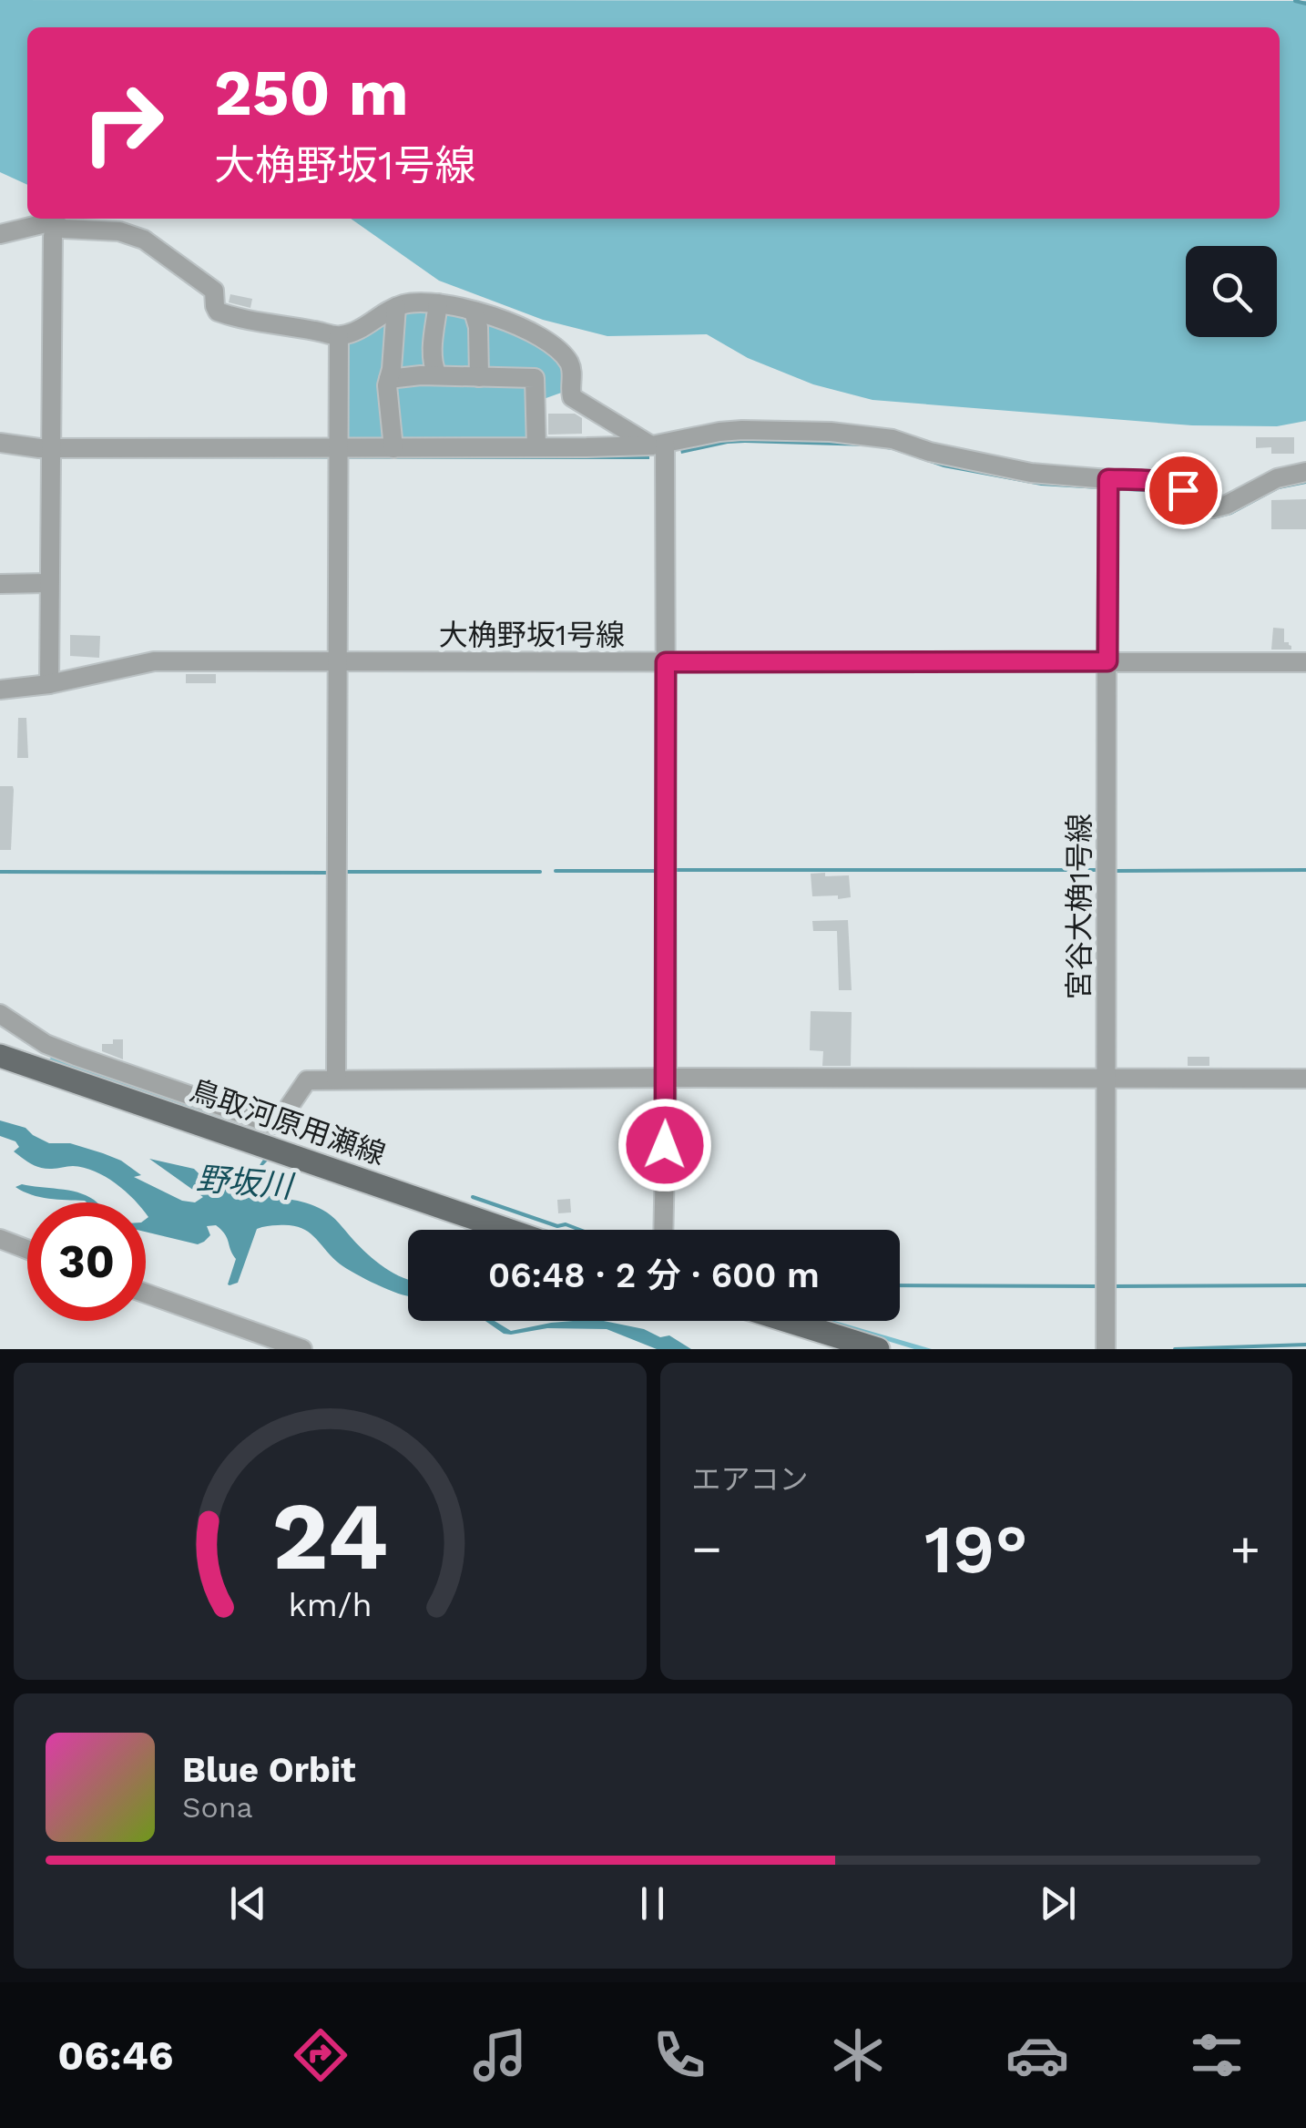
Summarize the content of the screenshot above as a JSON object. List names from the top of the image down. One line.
{"streets":{"main road":["鳥取河原用瀬線"],"street":["大桷野坂1号線","宮谷大桷1号線"]},"crossings":[["大桷野坂1号線","宮谷大桷1号線"]],"water":["野坂川"],"page":{"turn":["250 m","大桷野坂1号線"],"limit":"30","trip":"06:48 · 2 分 · 600 m","tile":"エアコン","heat":["−","19°","+"],"song":["Blue Orbit","Sona"],"tabs":"06:46","gauge":["24","km/h"]}}
